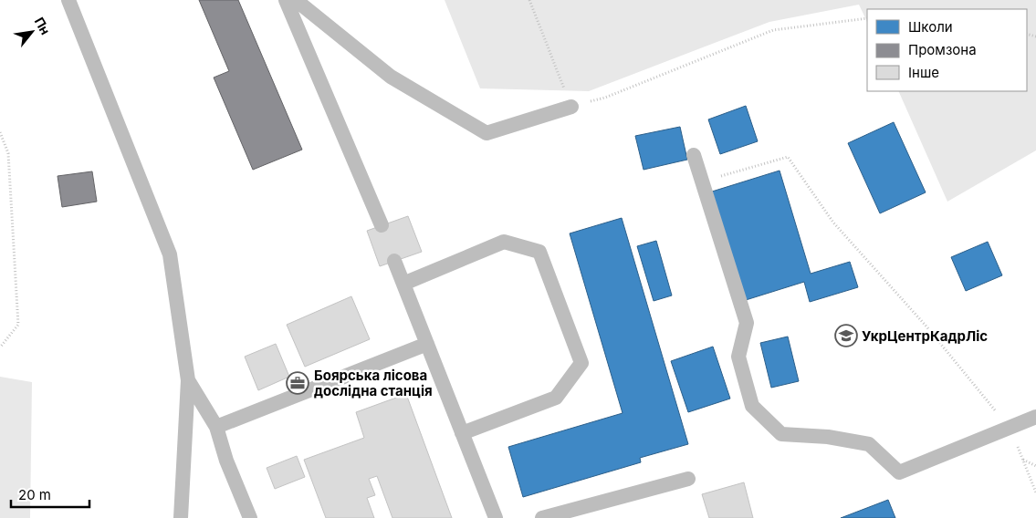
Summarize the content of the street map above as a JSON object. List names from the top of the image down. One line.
{"places":{"school or university":["УкрЦентрКадрЛіс"],"office":["Боярська лісова дослідна станція"]},"legend":["Школи","Промзона","Інше"],"scale_bar":"20 m","north":"top right"}
